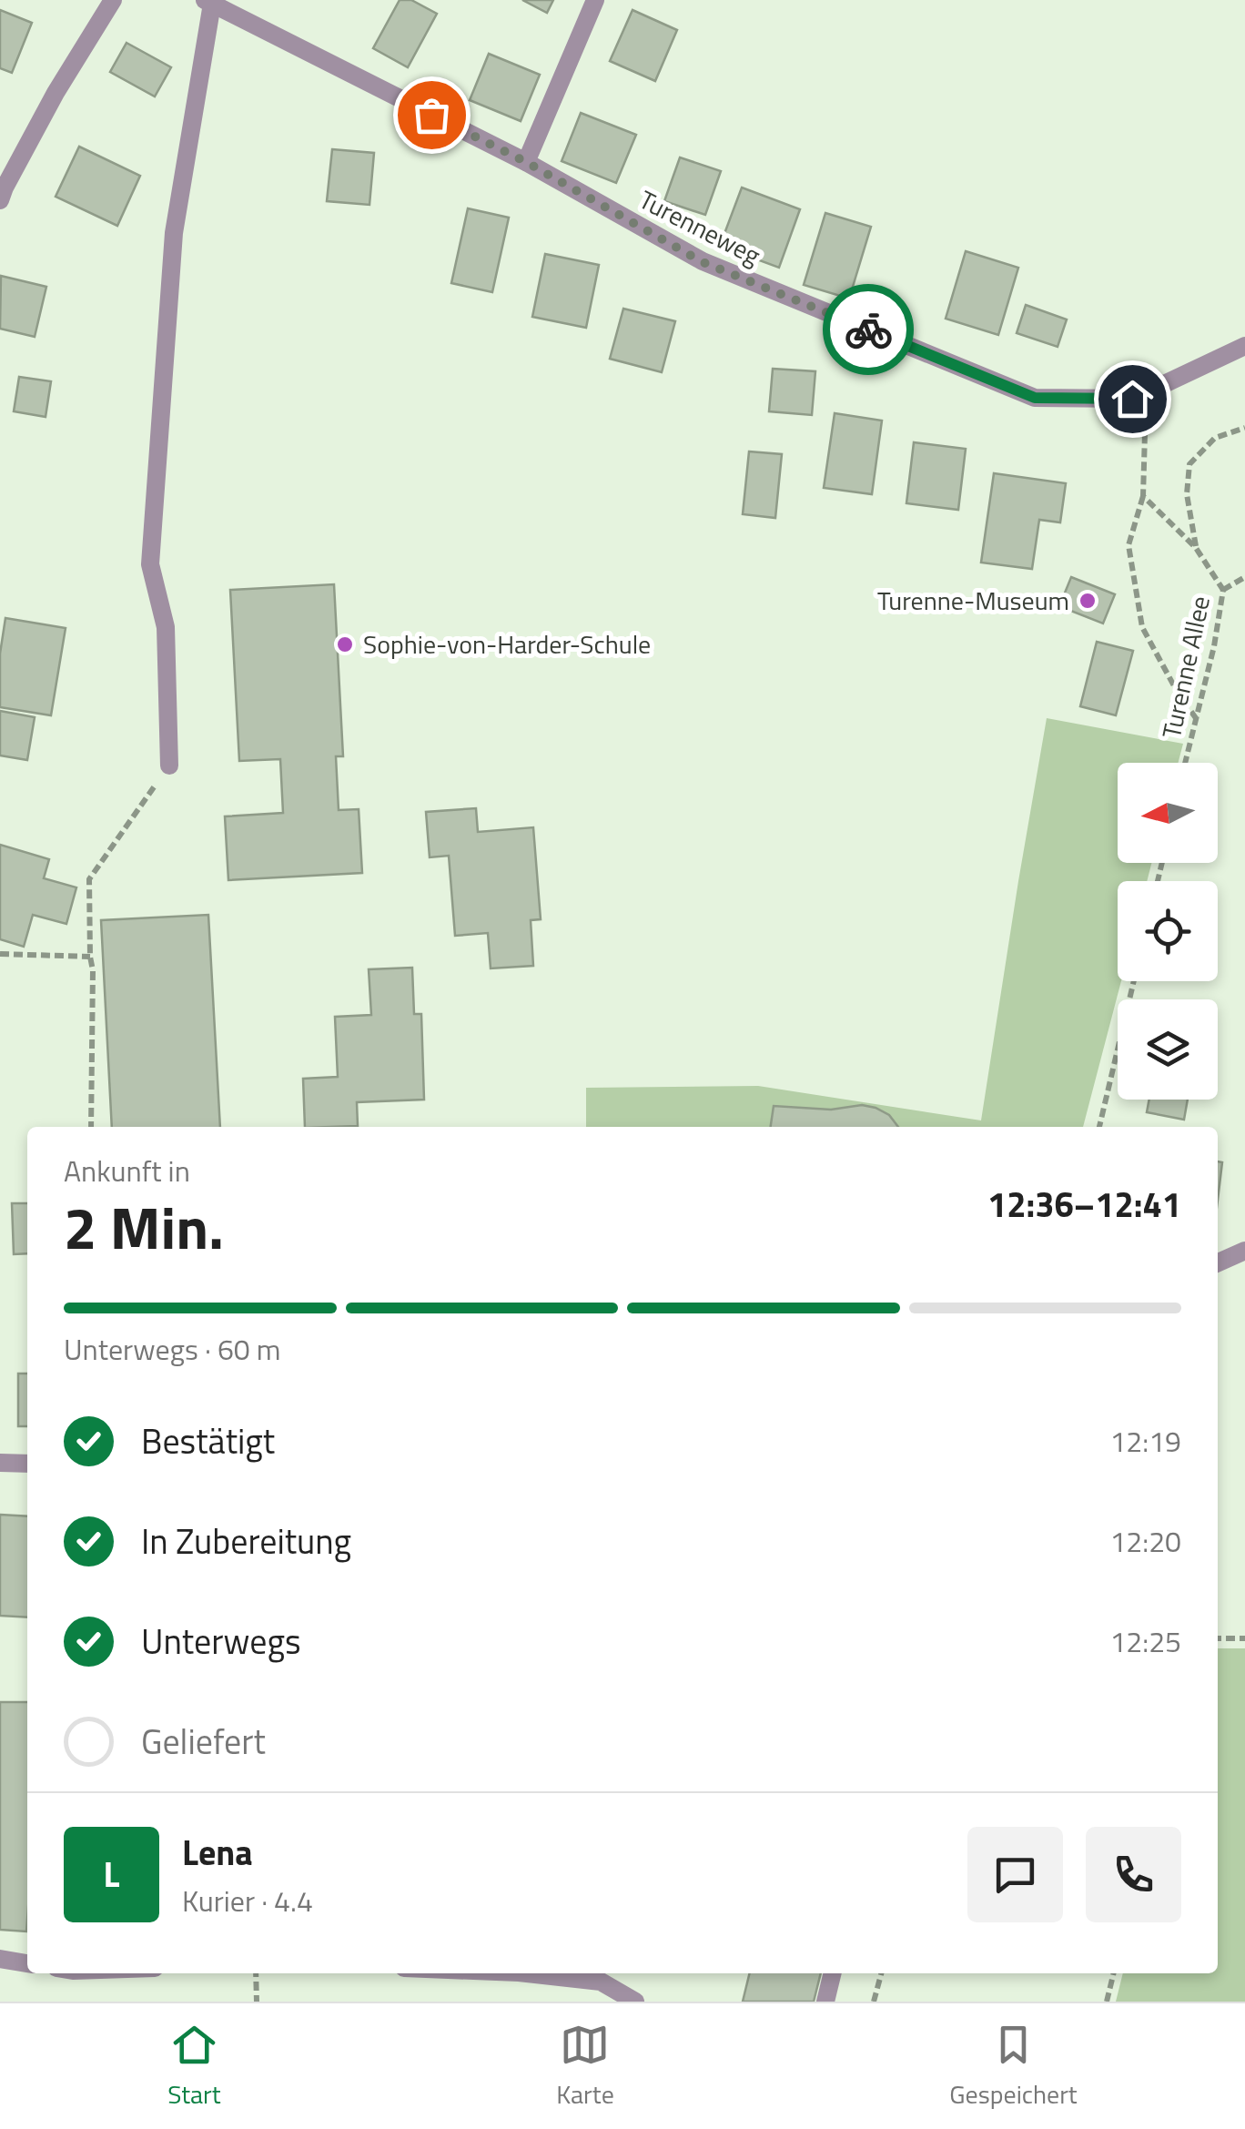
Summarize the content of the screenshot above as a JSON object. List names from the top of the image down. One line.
{"streets":{"street":["Turenneweg"],"path":["Turenne Allee"]},"places":["Turenne-Museum","Sophie-von-Harder-Schule"],"north":"left","page":{"heading":["2 Min.","Ankunft in","12:36–12:41"],"panel":["Lena","Kurier · 4.4"],"bar":"Unterwegs · 60 m","list":[["Bestätigt","12:19"],["In Zubereitung","12:20"],["Unterwegs","12:25"],"Geliefert"],"round":"L","tabs":["Start","Karte","Gespeichert"]}}
